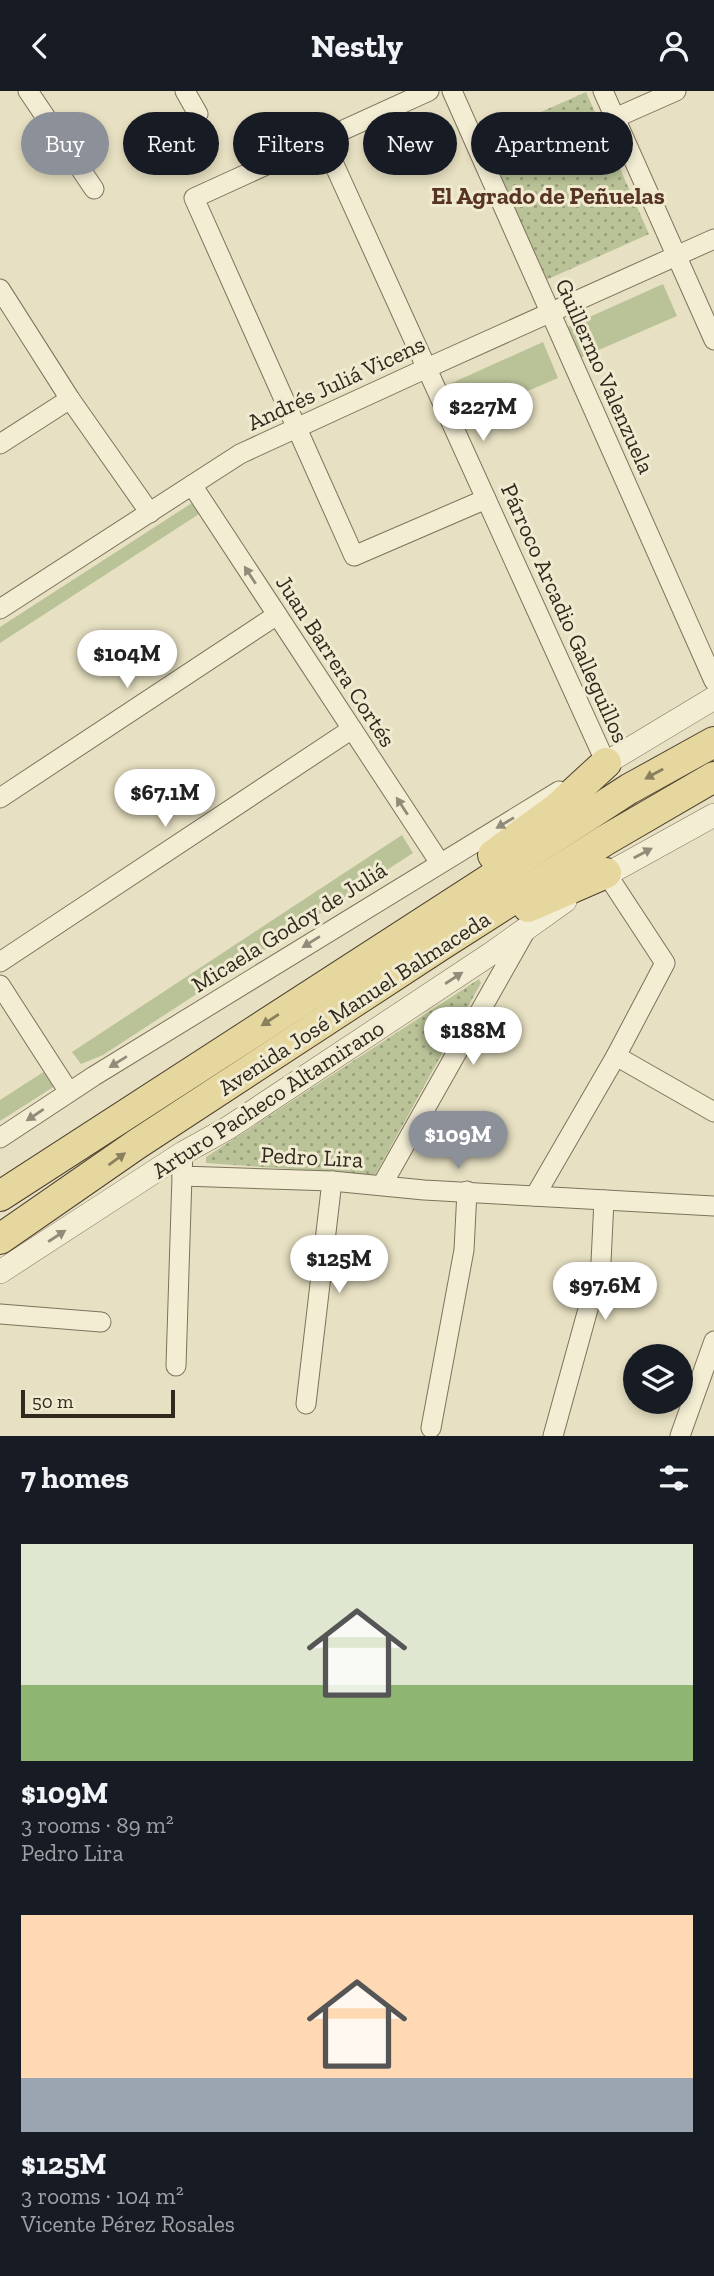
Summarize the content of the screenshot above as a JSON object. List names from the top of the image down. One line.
{"streets":{"main road":["Avenida José Manuel Balmaceda"],"street":["Guillermo Valenzuela","Andrés Juliá Vicens","Párroco Arcadio Galleguillos","Juan Barrera Cortés","Micaela Godoy de Juliá","Arturo Pacheco Altamirano","Pedro Lira"]},"crossings":[["Guillermo Valenzuela","Andrés Juliá Vicens"],["Andrés Juliá Vicens","Párroco Arcadio Galleguillos"],["Andrés Juliá Vicens","Juan Barrera Cortés"],["Párroco Arcadio Galleguillos","Micaela Godoy de Juliá"],["Juan Barrera Cortés","Micaela Godoy de Juliá"]],"one_way":["Juan Barrera Cortés","Arturo Pacheco Altamirano"],"districts":["El Agrado de Peñuelas"],"scale_bar":"50 m","page":{"header":"Nestly","chip":["Buy","Rent","Filters","New","Apartment"],"price":["$227M","$104M","$67.1M","$188M","$109M","$125M","$97.6M"],"scale":"50 m","heading":"7 homes","list":[{"name":"$109M","note":"3 rooms · 89 m² · Pedro Lira"},{"name":"$125M","note":"3 rooms · 104 m² · Vicente Pérez Rosales"}]}}
